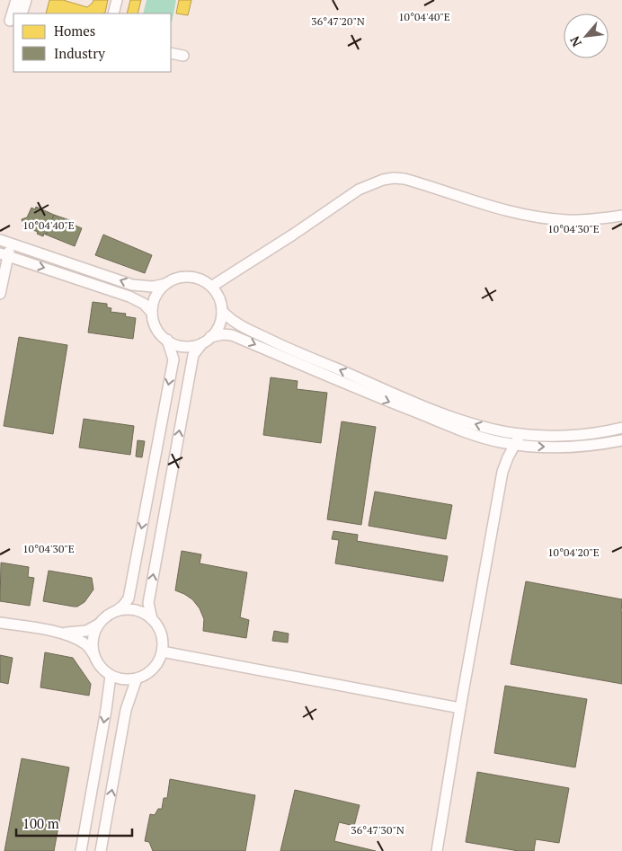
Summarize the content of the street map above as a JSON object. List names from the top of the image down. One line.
{"legend":["Homes","Industry"],"scale_bar":"100 m","north":"bottom left","coordinates":["10°04'40\"E","36°47'20\"N","10°04'30\"E","10°04'20\"E","36°47'30\"N"]}
